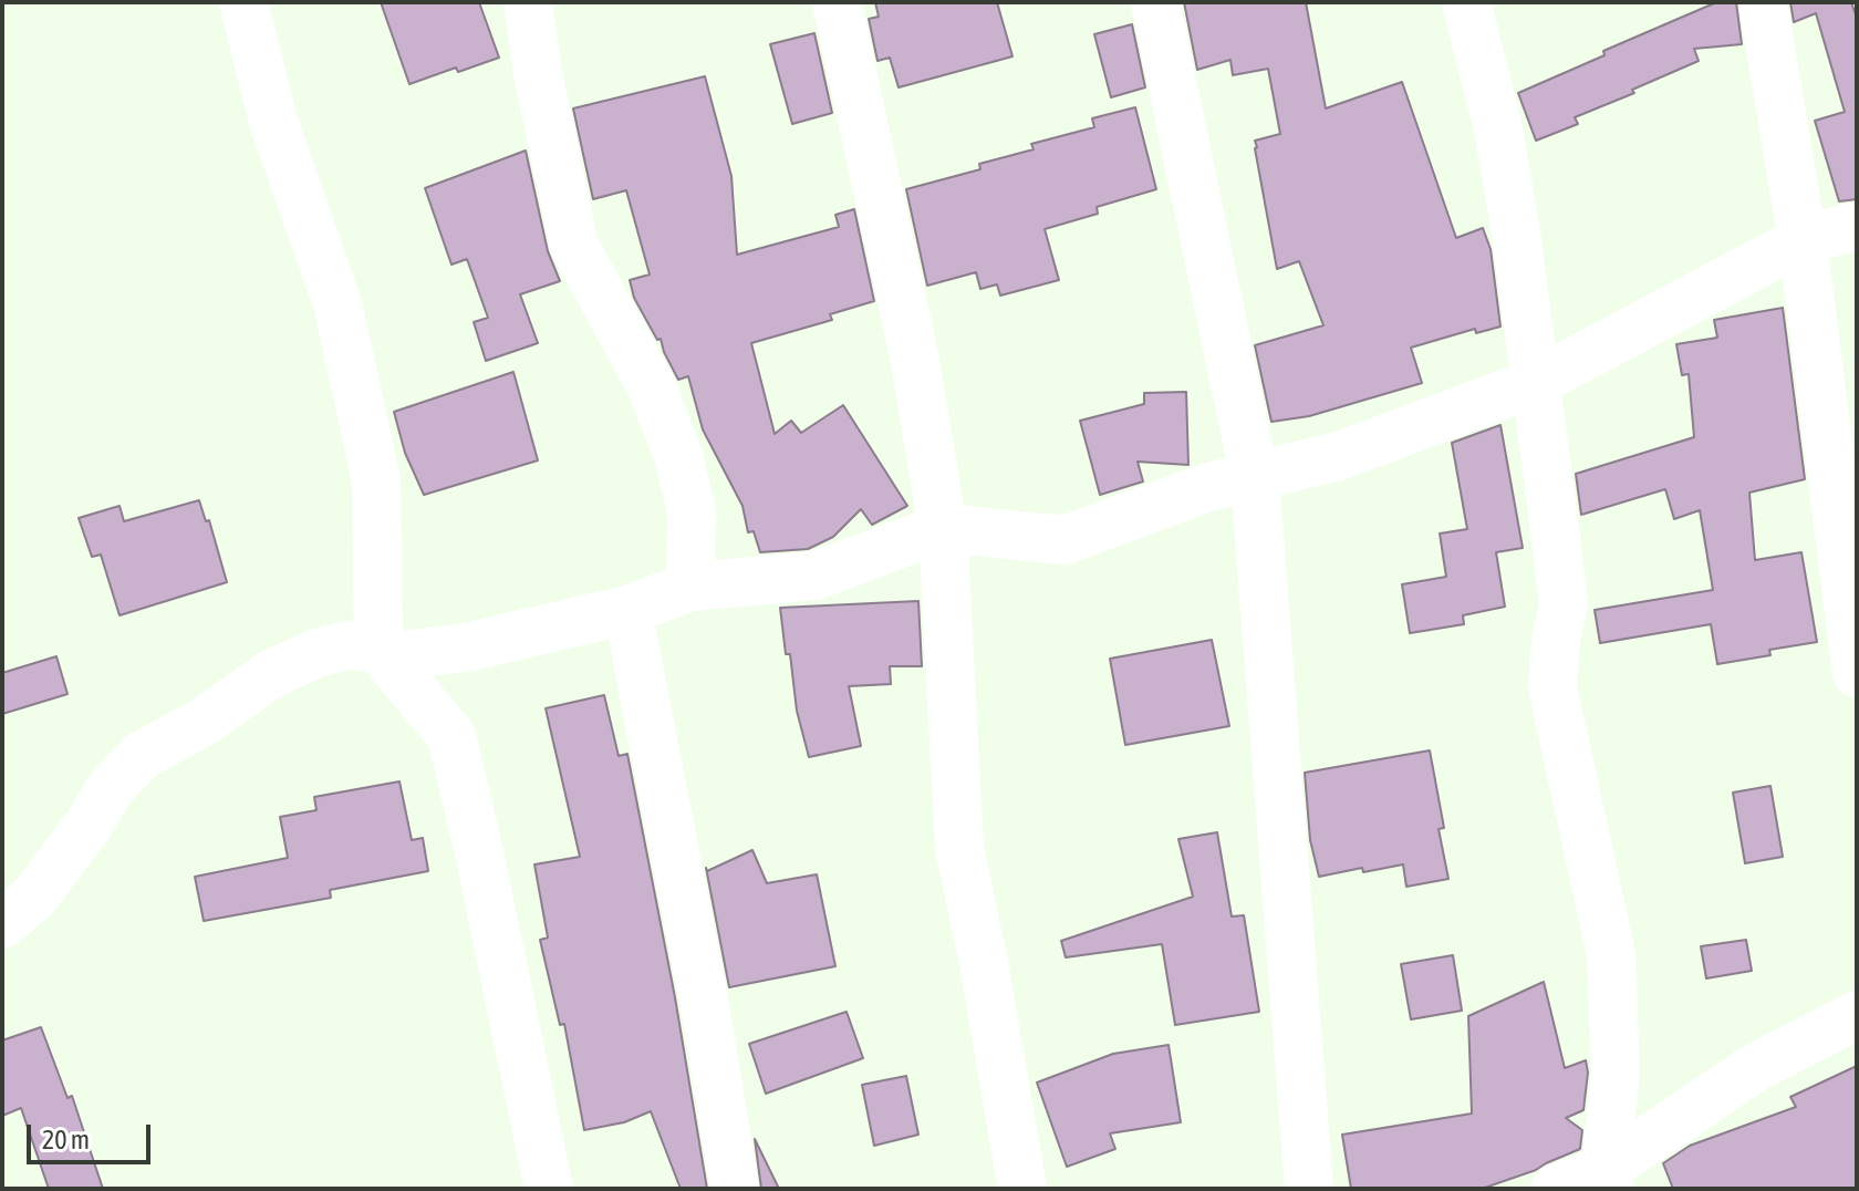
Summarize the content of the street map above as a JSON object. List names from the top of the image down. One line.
{"scale_bar":"20 m"}
